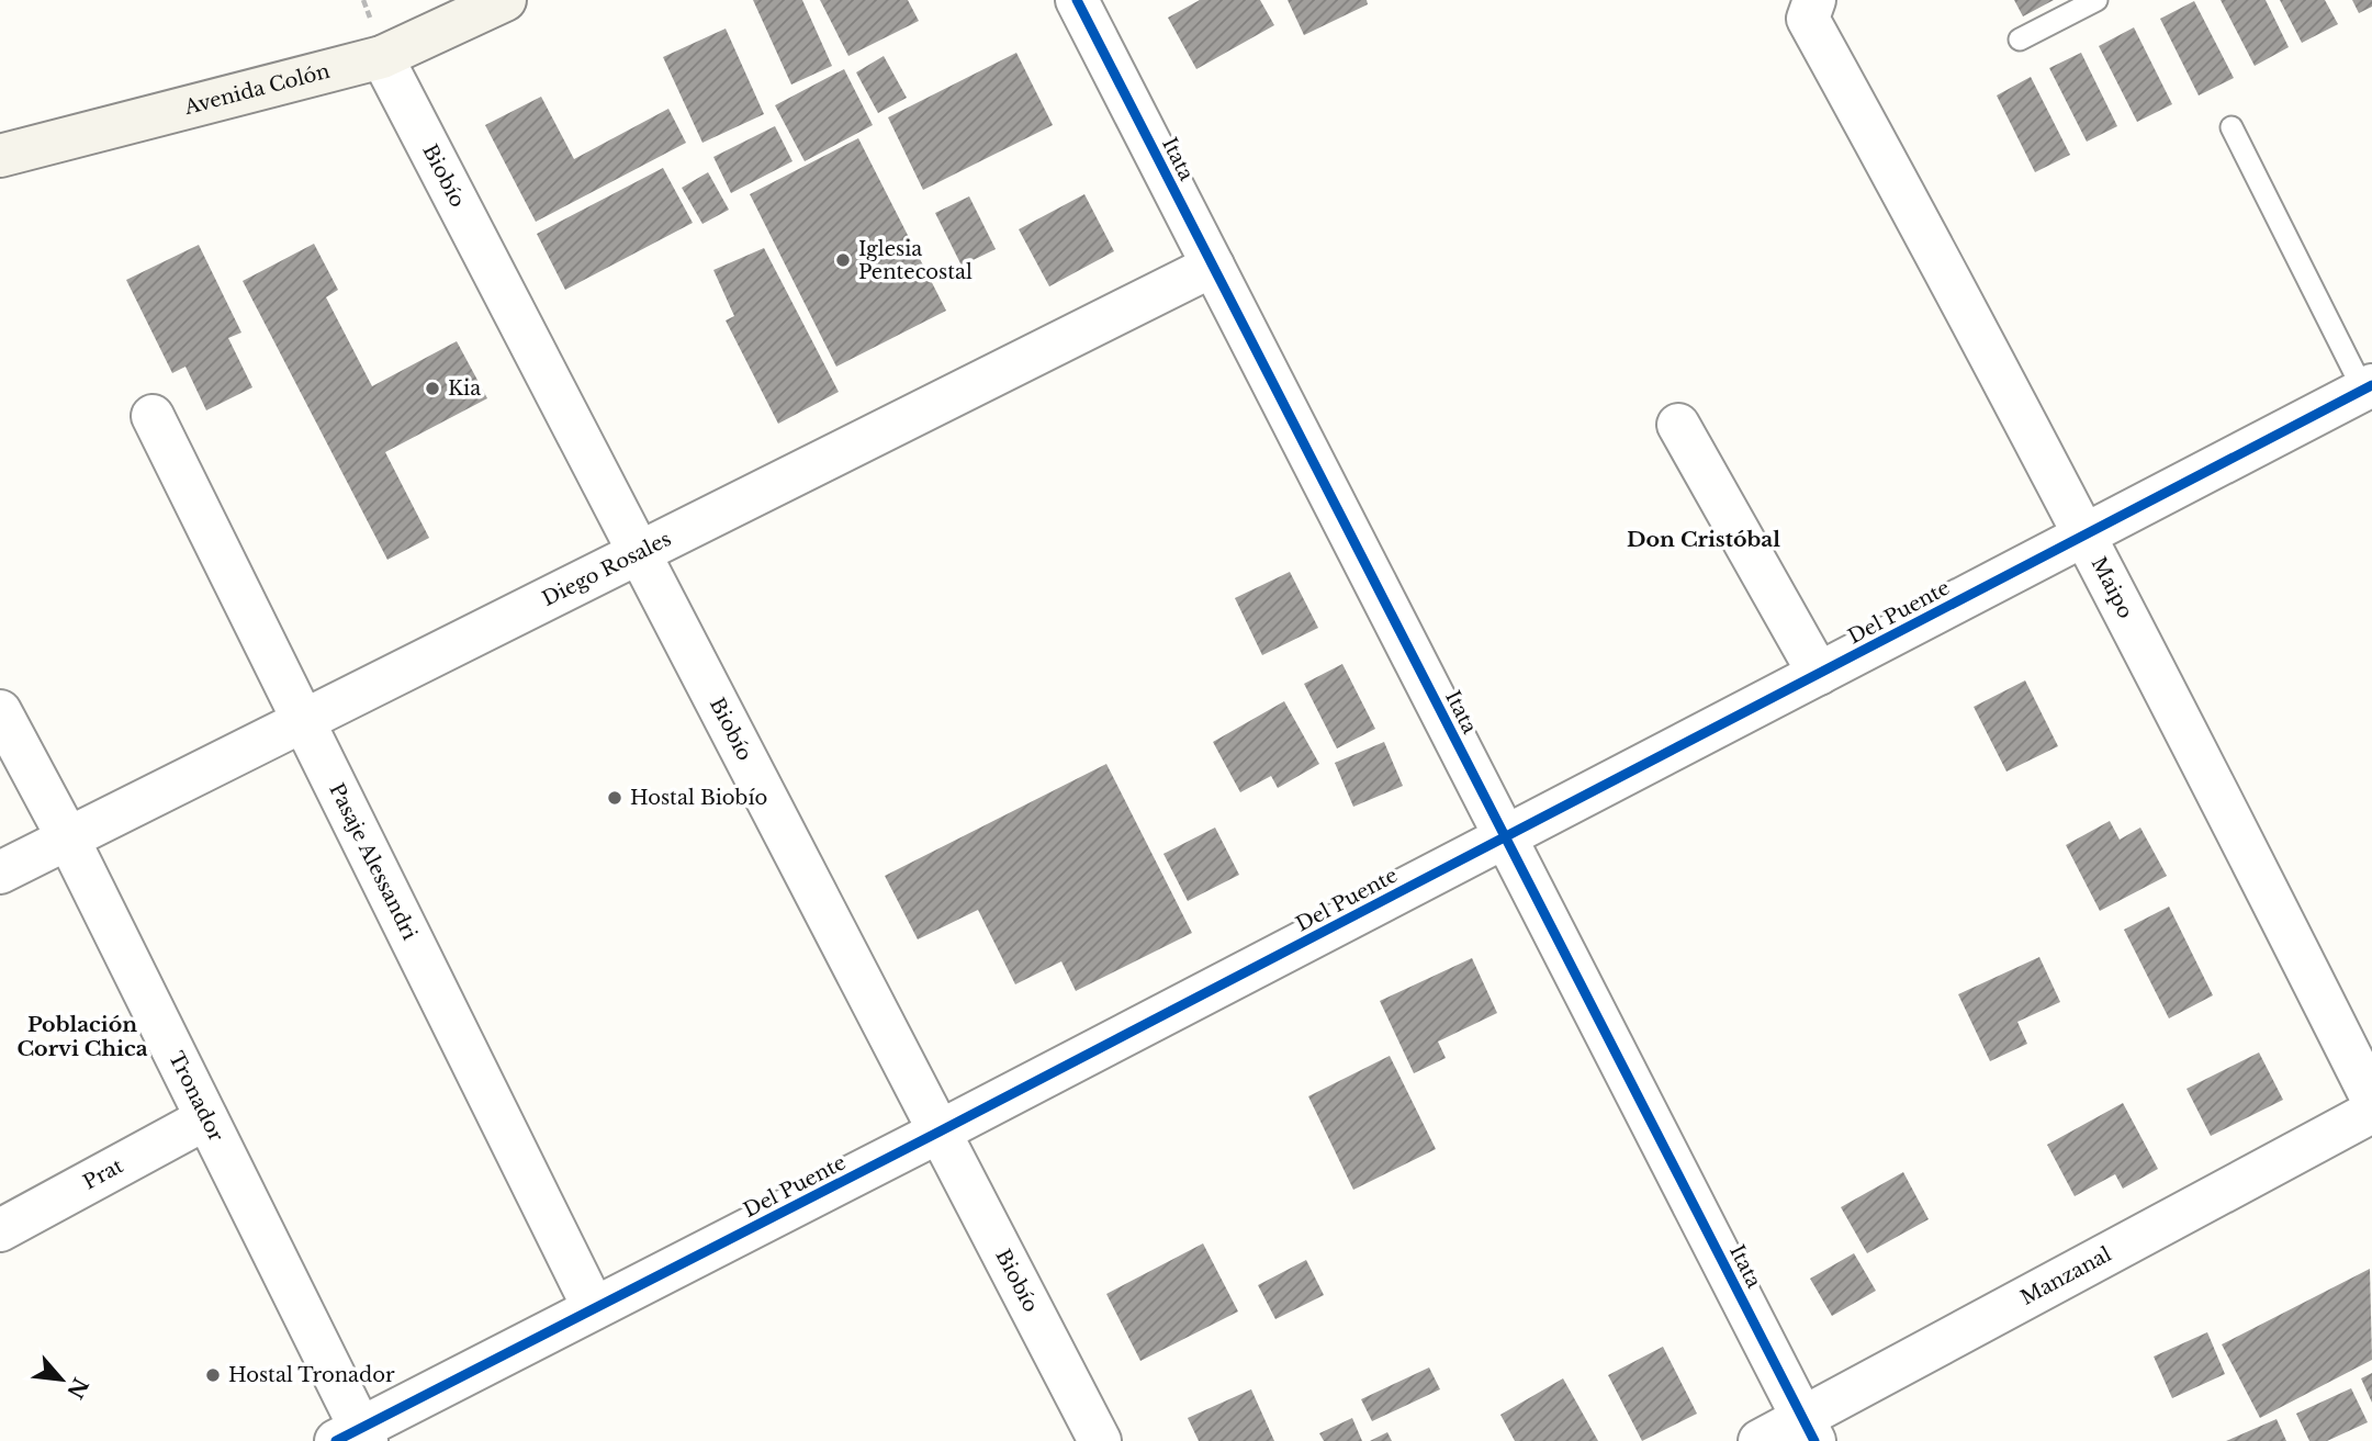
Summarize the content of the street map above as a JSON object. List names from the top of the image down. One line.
{"streets":{"main road":["Avenida Colón"],"street":["Itata","Biobío","Diego Rosales","Maipo","Del Puente","Pasaje Alessandri","Tronador","Prat","Manzanal"]},"crossings":[["Avenida Colón","Biobío"],["Itata","Diego Rosales"],["Itata","Del Puente"],["Itata","Manzanal"],["Biobío","Diego Rosales"],["Biobío","Del Puente"],["Diego Rosales","Pasaje Alessandri"],["Diego Rosales","Tronador"],["Maipo","Del Puente"],["Del Puente","Pasaje Alessandri"],["Del Puente","Tronador"],["Tronador","Prat"]],"districts":["Don Cristóbal","Población Corvi Chica"],"places":["Iglesia Pentecostal","Kia","Hostal Biobío","Hostal Tronador"],"north":"bottom right"}
